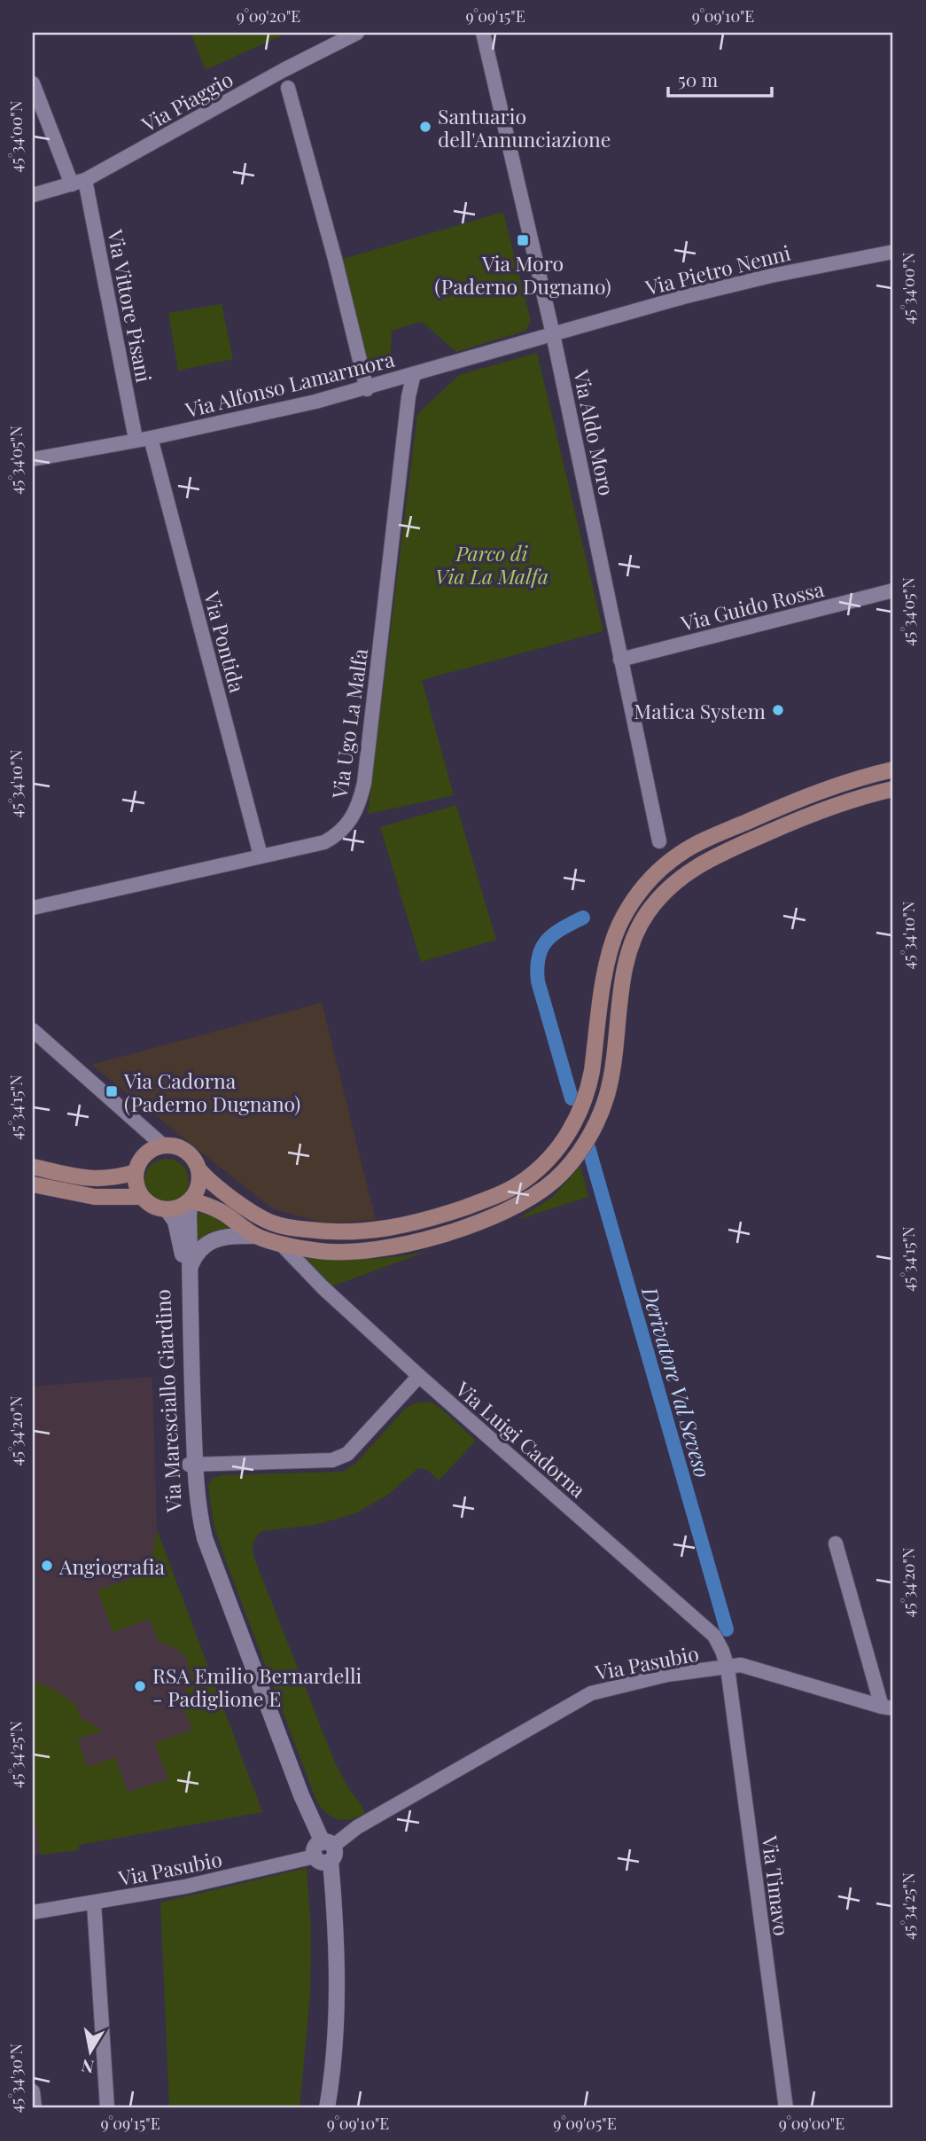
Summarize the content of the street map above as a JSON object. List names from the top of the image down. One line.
{"streets":{"street":["Via Piaggio","Via Pietro Nenni","Via Vittore Pisani","Via Alfonso Lamarmora","Via Aldo Moro","Via Guido Rossa","Via Pontida","Via Ugo La Malfa","Via Maresciallo Giardino","Via Luigi Cadorna","Via Pasubio","Via Timavo"]},"crossings":[["Via Piaggio","Via Vittore Pisani"],["Via Pietro Nenni","Via Alfonso Lamarmora"],["Via Pietro Nenni","Via Aldo Moro"],["Via Vittore Pisani","Via Alfonso Lamarmora"],["Via Alfonso Lamarmora","Via Aldo Moro"],["Via Alfonso Lamarmora","Via Pontida"],["Via Alfonso Lamarmora","Via Ugo La Malfa"],["Via Aldo Moro","Via Guido Rossa"],["Via Pontida","Via Ugo La Malfa"],["Via Maresciallo Giardino","Via Pasubio"],["Via Luigi Cadorna","Via Pasubio"],["Via Luigi Cadorna","Via Timavo"],["Via Pasubio","Via Timavo"]],"water":["Derivatore Val Seveso"],"parks":["Parco di Via La Malfa"],"places":{"other":["Santuario dell'Annunciazione","Matica System","Angiografia","RSA Emilio Bernardelli - Padiglione E"],"transit":["Via Moro (Paderno Dugnano)","Via Cadorna (Paderno Dugnano)"]},"scale_bar":"50 m","north":"bottom","coordinates":["9°09'20\"E","9°09'15\"E","9°09'10\"E","45°34'00\"N","45°34'05\"N","45°34'10\"N","45°34'15\"N","45°34'20\"N","45°34'25\"N","45°34'30\"N","9°09'05\"E","9°09'00\"E"]}
